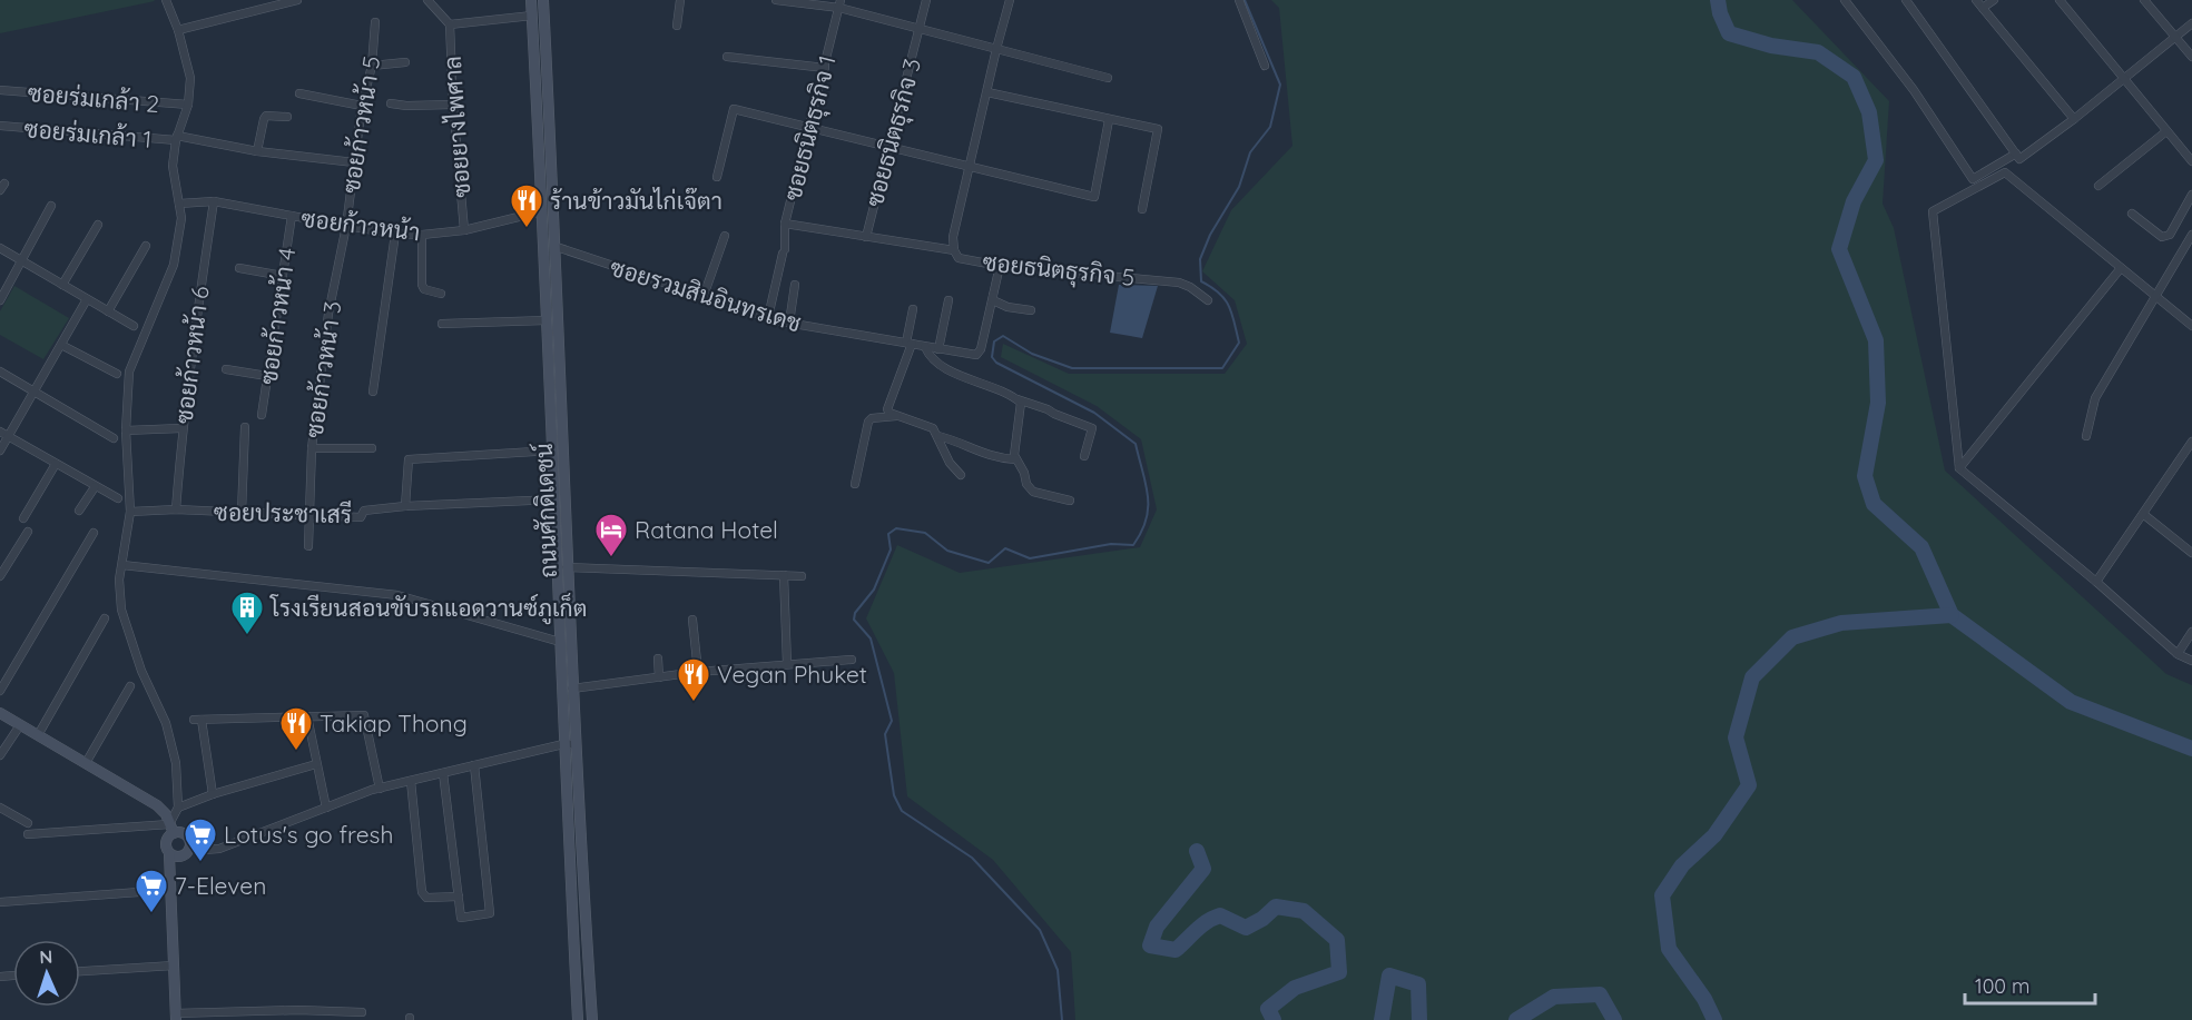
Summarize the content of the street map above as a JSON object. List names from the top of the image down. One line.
{"streets":{"main road":["ถนนศักดิเดชน์"],"street":["ซอยร่มเกล้า 2","ซอยก้าวหน้า 5","ซอยยางไพศาล","ซอยธนิตธุรกิจ 1","ซอยธนิตธุรกิจ 3","ซอยร่มเกล้า 1","ซอยก้าวหน้า","ซอยธนิตธุรกิจ 5","ซอยรวมสินอินทรเดช","ซอยก้าวหน้า 4","ซอยก้าวหน้า 6","ซอยก้าวหน้า 3","ซอยประชาเสรี"]},"crossings":[["ซอยก้าวหน้า 5","ซอยร่มเกล้า 1"],["ซอยก้าวหน้า 5","ซอยก้าวหน้า"],["ซอยก้าวหน้า 5","ซอยก้าวหน้า 3"],["ซอยยางไพศาล","ซอยก้าวหน้า"],["ซอยธนิตธุรกิจ 1","ซอยรวมสินอินทรเดช"],["ซอยก้าวหน้า","ซอยก้าวหน้า 4"],["ซอยก้าวหน้า","ซอยก้าวหน้า 6"],["ซอยก้าวหน้า","ซอยก้าวหน้า 3"],["ซอยก้าวหน้า","ถนนศักดิเดชน์"],["ซอยรวมสินอินทรเดช","ถนนศักดิเดชน์"],["ซอยก้าวหน้า 6","ซอยประชาเสรี"],["ซอยก้าวหน้า 3","ซอยประชาเสรี"],["ถนนศักดิเดชน์","ซอยประชาเสรี"]],"places":{"restaurant":["ร้านข้าวมันไก่เจ๊ตา","Vegan Phuket","Takiap Thong"],"hotel":["Ratana Hotel"],"building":["โรงเรียนสอนขับรถแอดวานซ์ภูเก็ต"],"supermarket":["Lotus's go fresh","7-Eleven"]},"scale_bar":"100 m","north":"top"}
